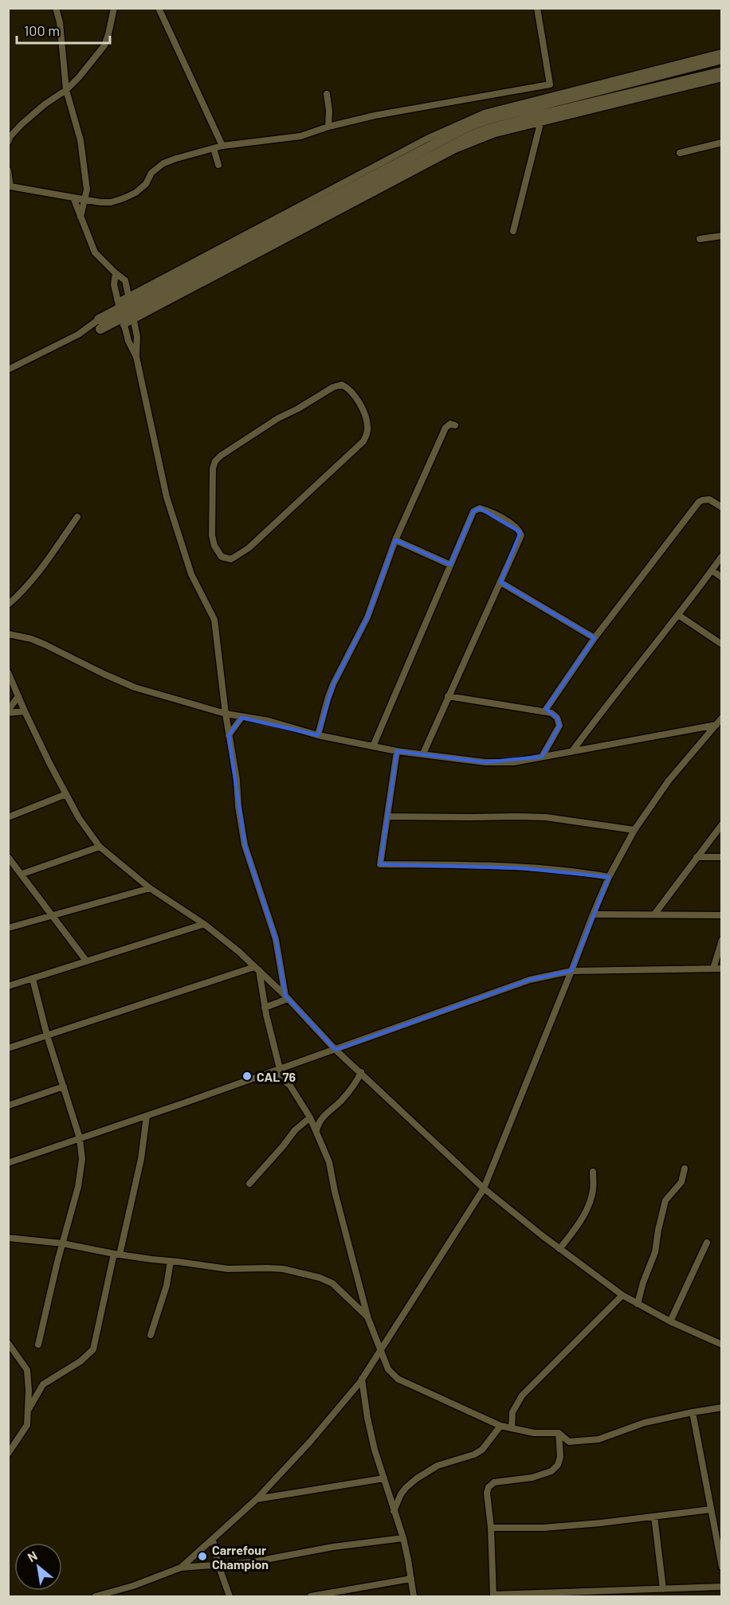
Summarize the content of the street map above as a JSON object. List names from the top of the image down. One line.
{"places":["CAL 76","Carrefour Champion"],"scale_bar":"100 m","north":"top left"}
